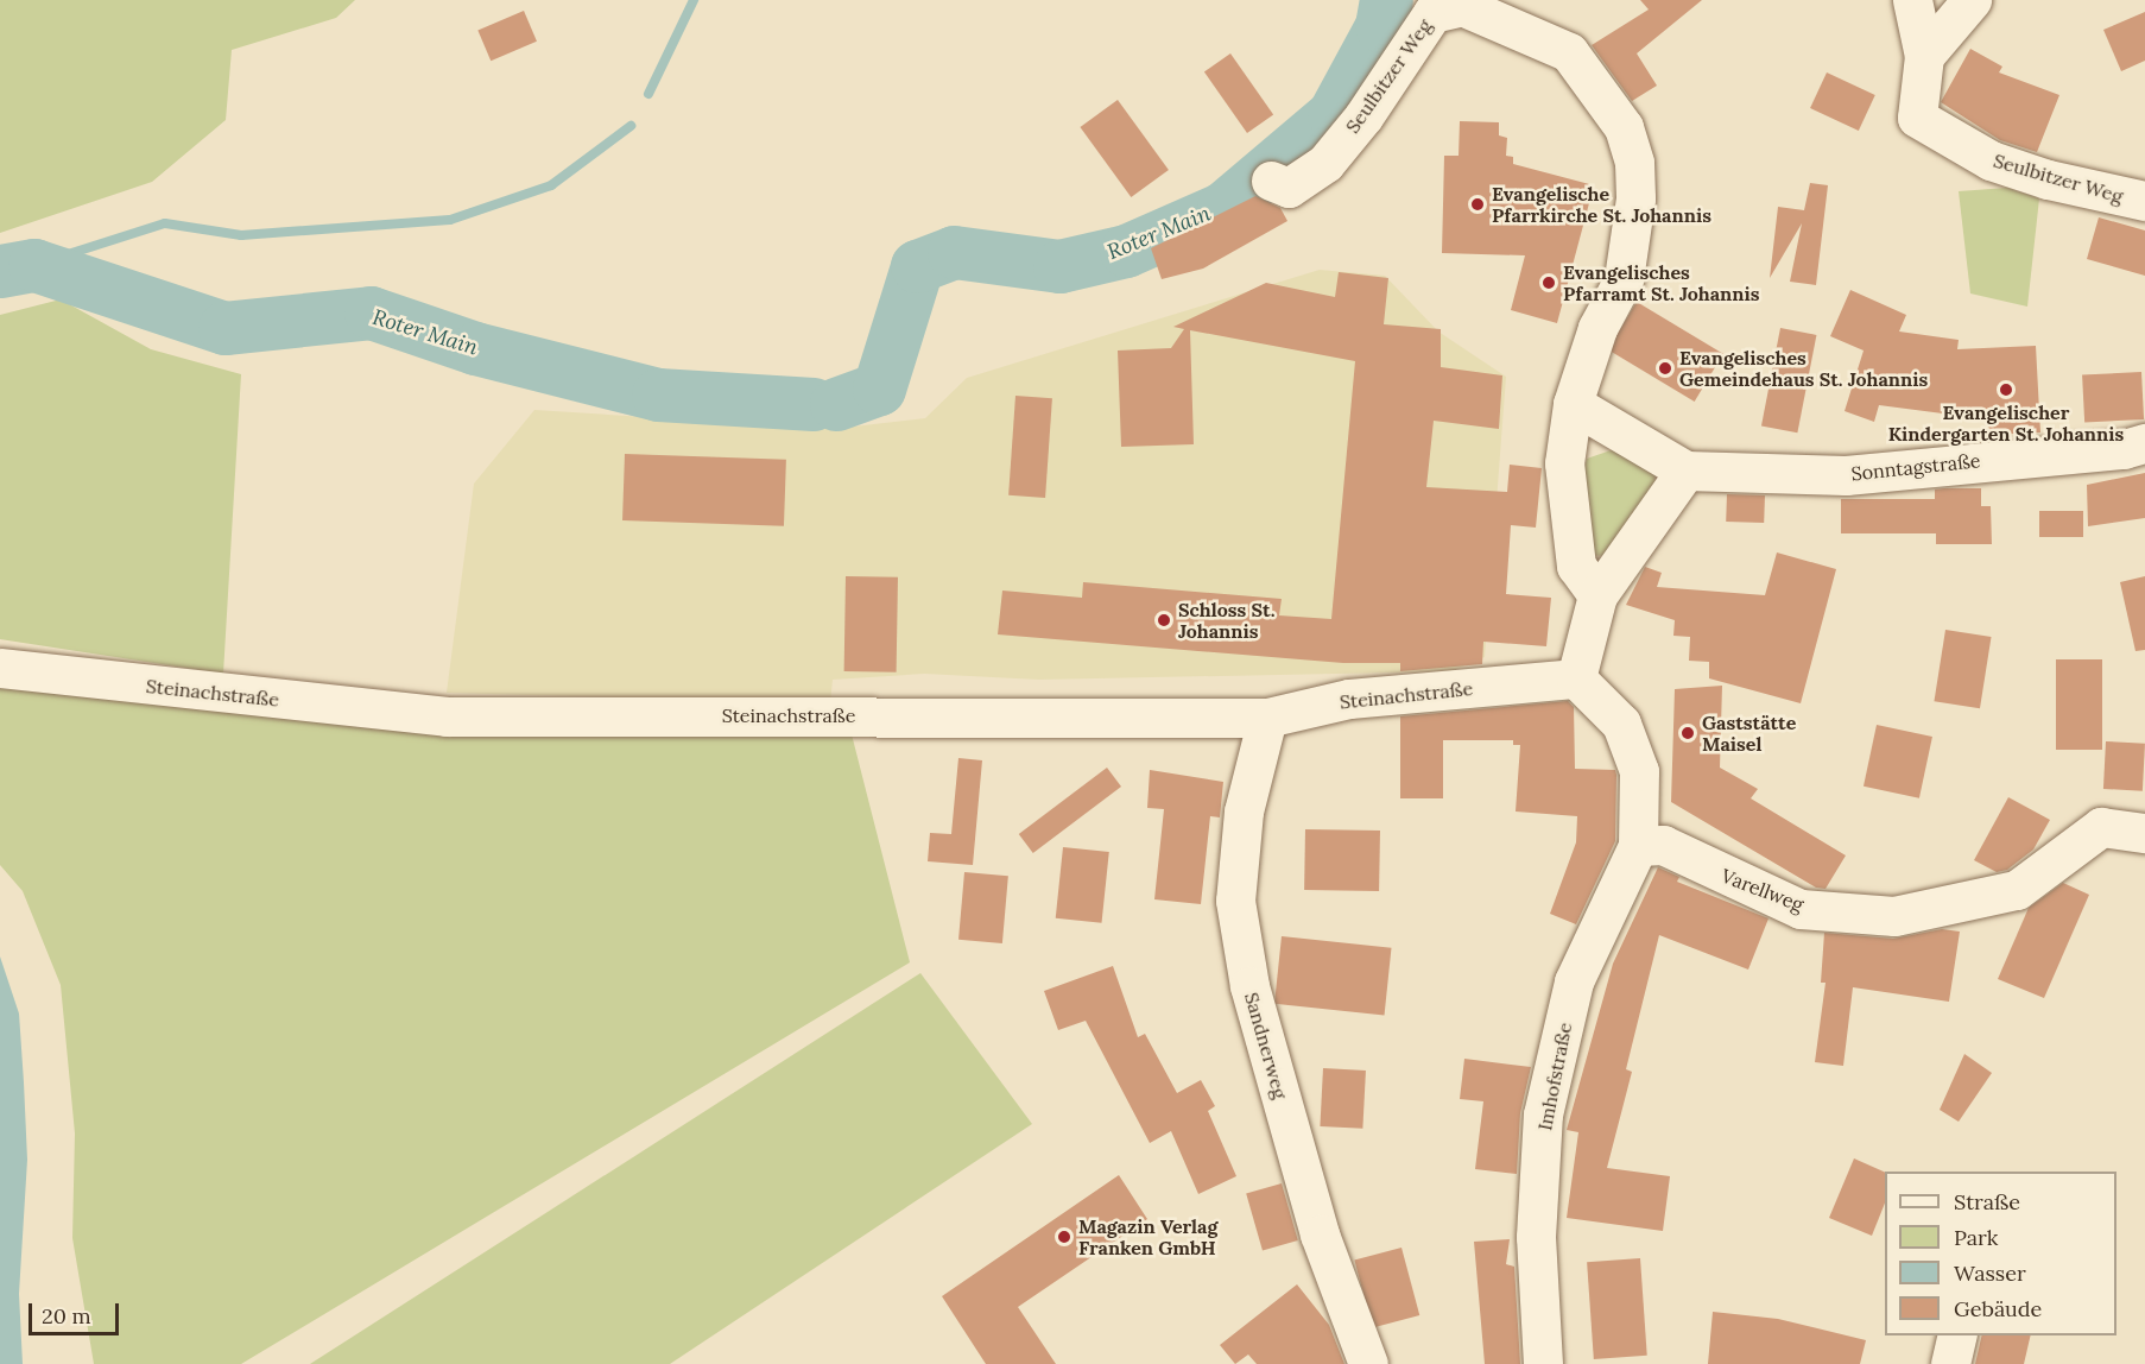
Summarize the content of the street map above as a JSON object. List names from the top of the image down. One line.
{"streets":{"street":["Seulbitzer Weg","Sonntagstraße","Steinachstraße","Varellweg","Sandnerweg","Imhofstraße"]},"crossings":[["Steinachstraße","Sandnerweg"],["Varellweg","Imhofstraße"]],"water":["Roter Main"],"places":["Evangelische Pfarrkirche St. Johannis","Evangelisches Pfarramt St. Johannis","Evangelisches Gemeindehaus St. Johannis","Evangelischer Kindergarten St. Johannis","Schloss St. Johannis","Gaststätte Maisel","Magazin Verlag Franken GmbH"],"legend":["Straße","Park","Wasser","Gebäude"],"scale_bar":"20 m"}
